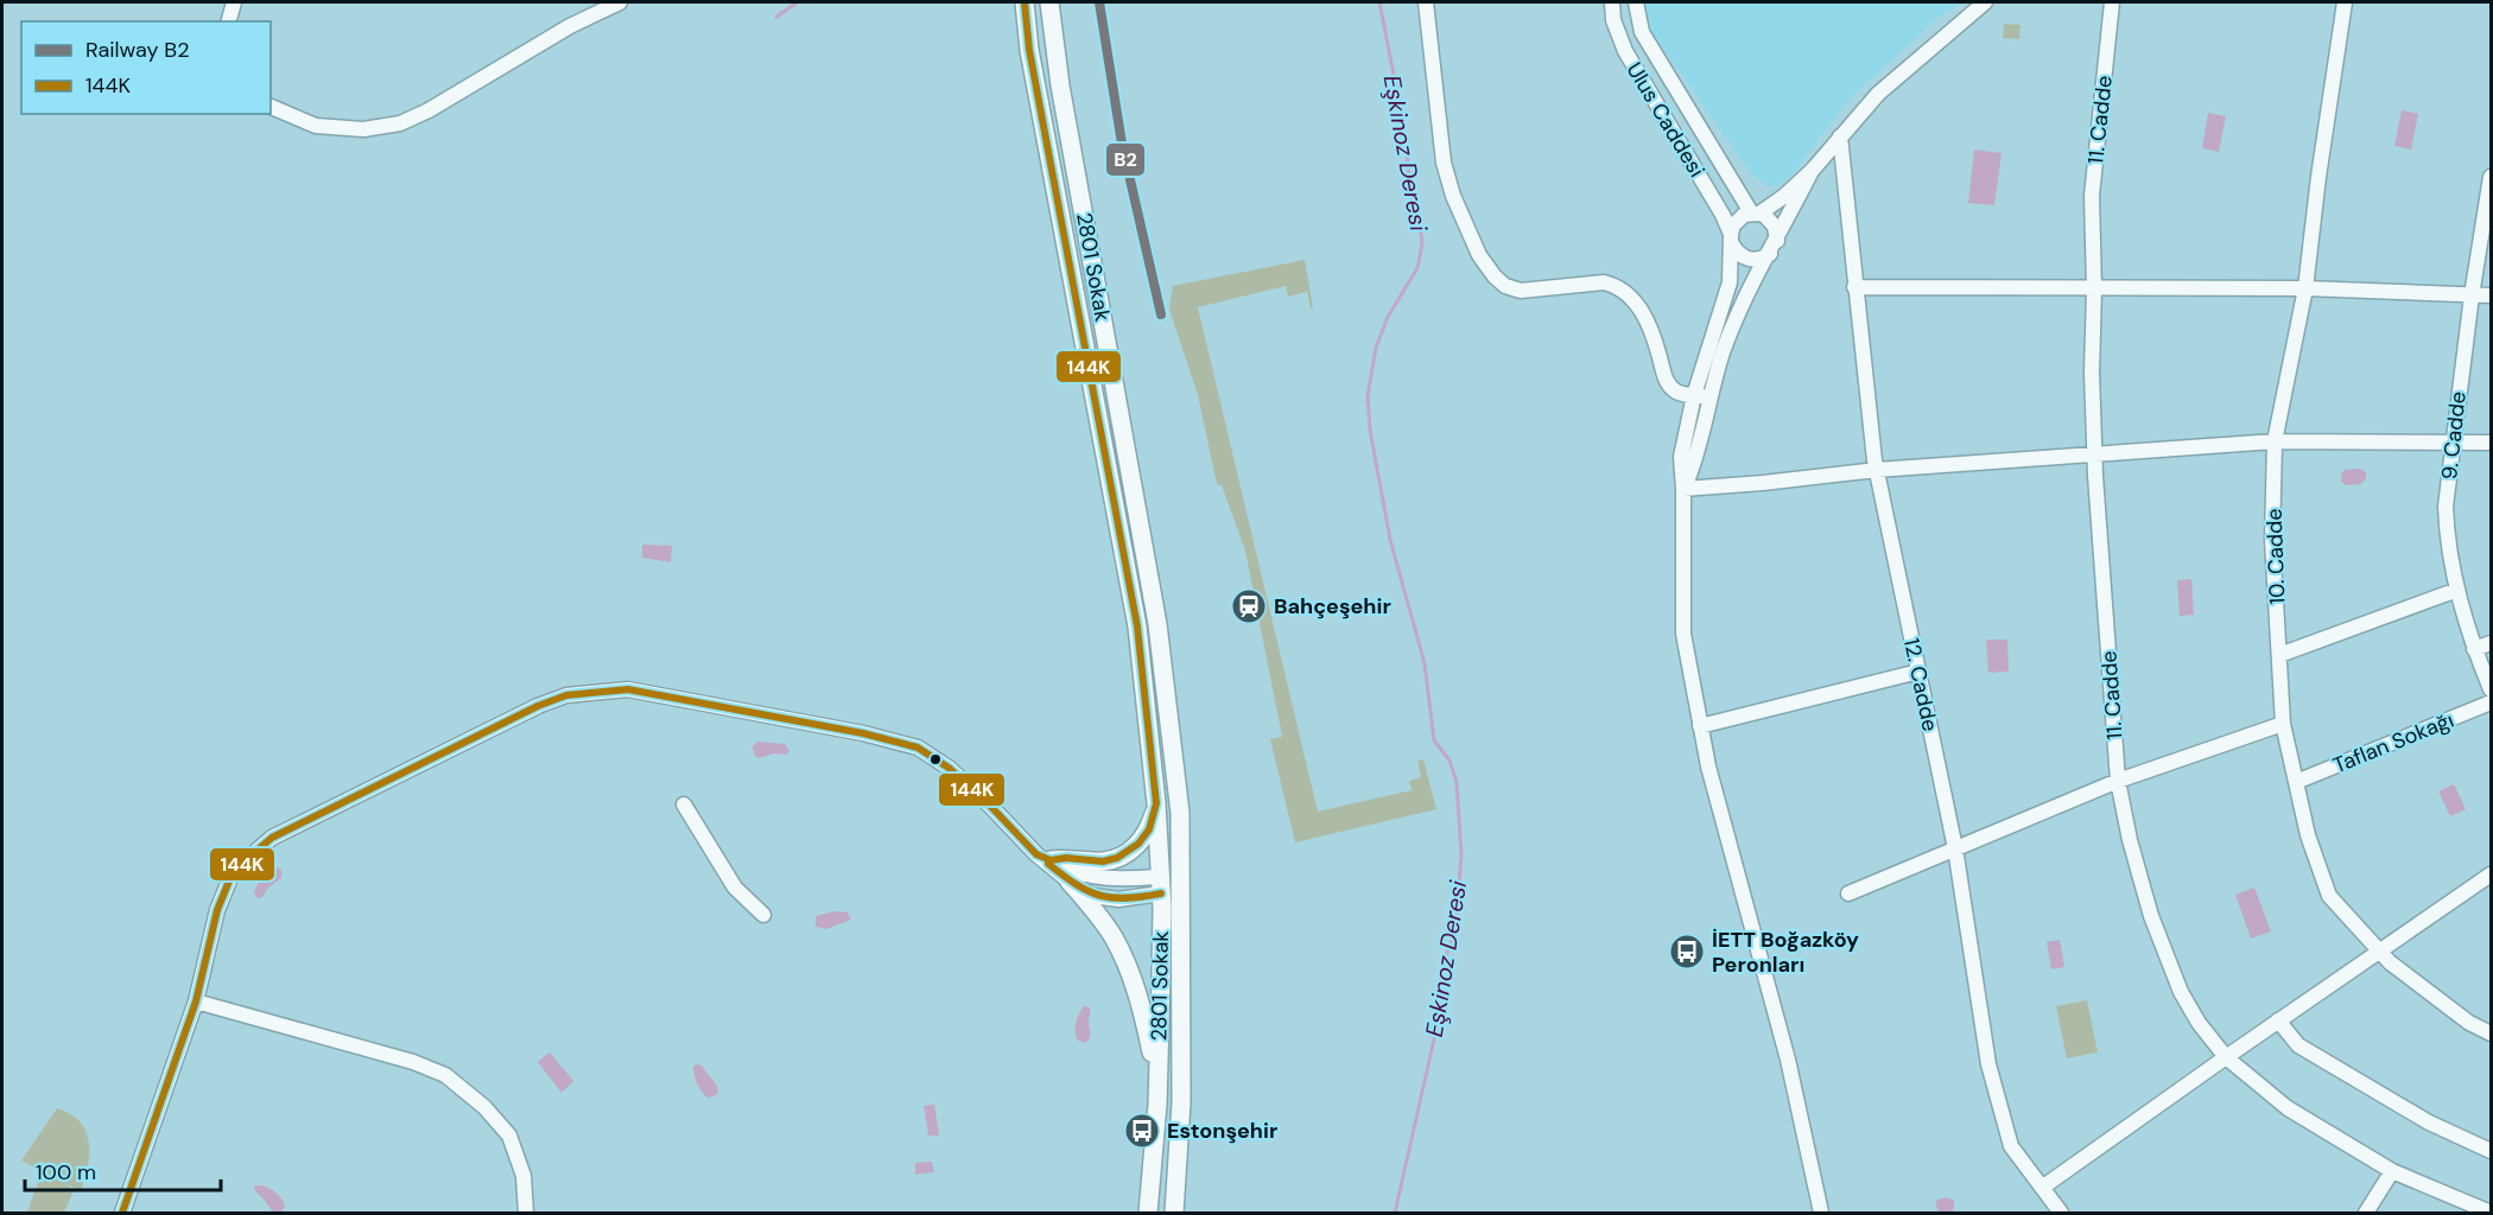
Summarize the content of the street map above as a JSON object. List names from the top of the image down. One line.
{"streets":{"main road":["2801 Sokak"],"street":["Ulus Caddesi","11. Cadde","9. Cadde","10. Cadde","12. Cadde","Taflan Sokağı"]},"crossings":[["10. Cadde","Taflan Sokağı"]],"water":["Eşkinoz Deresi"],"places":{"station":["Bahçeşehir"],"bus stop":["İETT Boğazköy Peronları","Estonşehir"]},"lines":["rail line B2","transit line 144K"],"legend":["Railway B2","144K"],"scale_bar":"100 m"}
